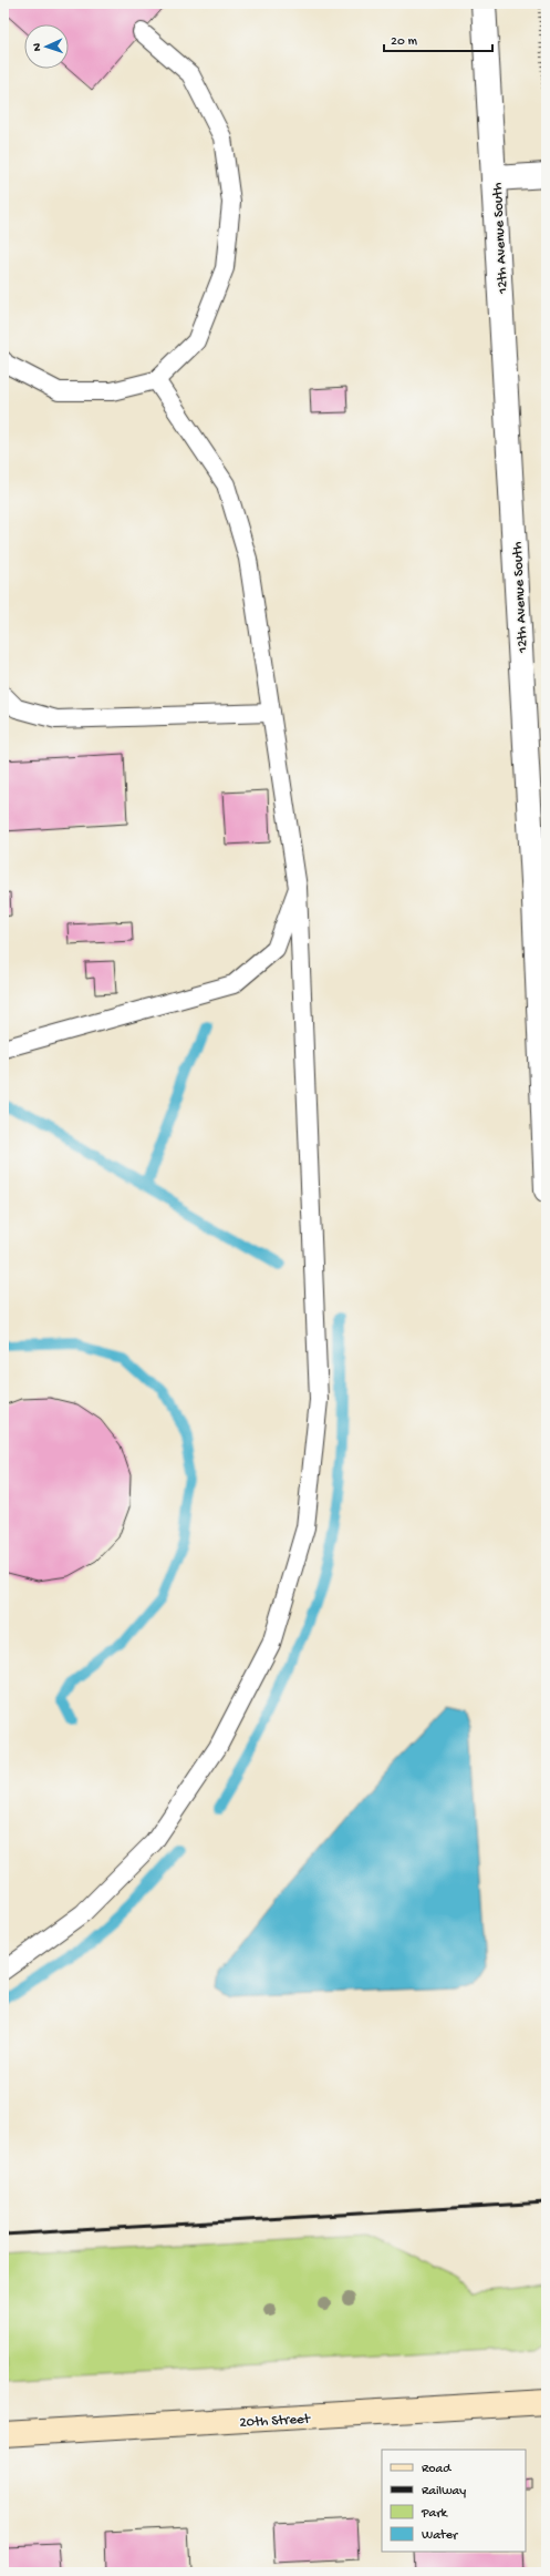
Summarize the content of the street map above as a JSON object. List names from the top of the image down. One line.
{"streets":{"main road":["20th Street"],"street":["12th Avenue South"]},"legend":["Road","Railway","Park","Water"],"scale_bar":"20 m","north":"left"}
